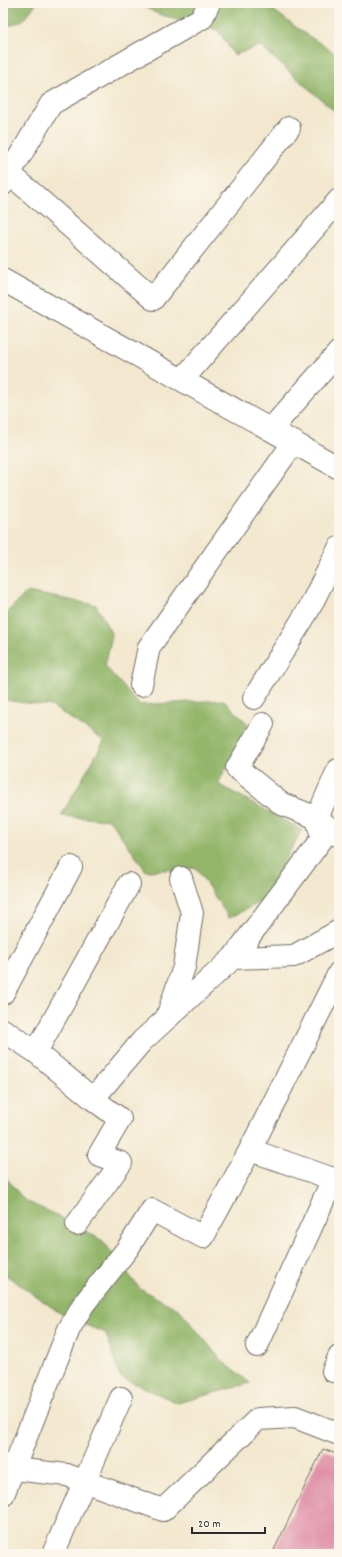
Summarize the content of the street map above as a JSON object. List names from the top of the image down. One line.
{"scale_bar":"20 m"}
